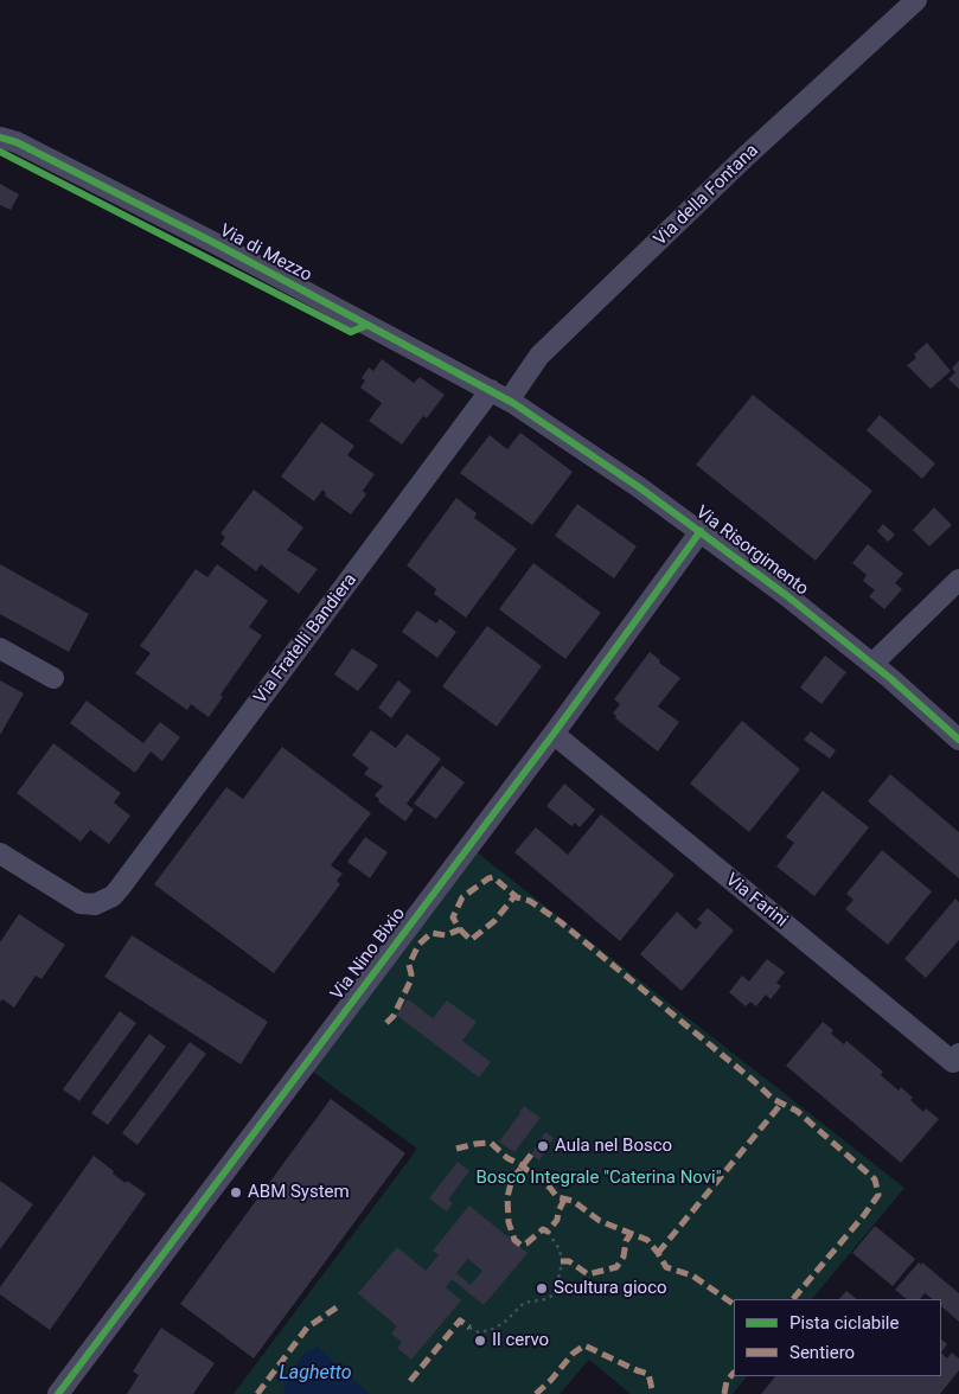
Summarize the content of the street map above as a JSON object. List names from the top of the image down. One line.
{"streets":{"street":["Via della Fontana","Via di Mezzo","Via Risorgimento","Via Fratelli Bandiera","Via Farini","Via Nino Bixio"]},"crossings":[["Via della Fontana","Via di Mezzo"],["Via della Fontana","Via Risorgimento"],["Via della Fontana","Via Fratelli Bandiera"],["Via di Mezzo","Via Risorgimento"],["Via di Mezzo","Via Fratelli Bandiera"],["Via Risorgimento","Via Fratelli Bandiera"],["Via Risorgimento","Via Nino Bixio"],["Via Farini","Via Nino Bixio"]],"water":["Laghetto"],"parks":["Bosco Integrale \"Caterina Novi\""],"places":["Aula nel Bosco","ABM System","Scultura gioco","Il cervo"],"legend":["Pista ciclabile","Sentiero"]}
